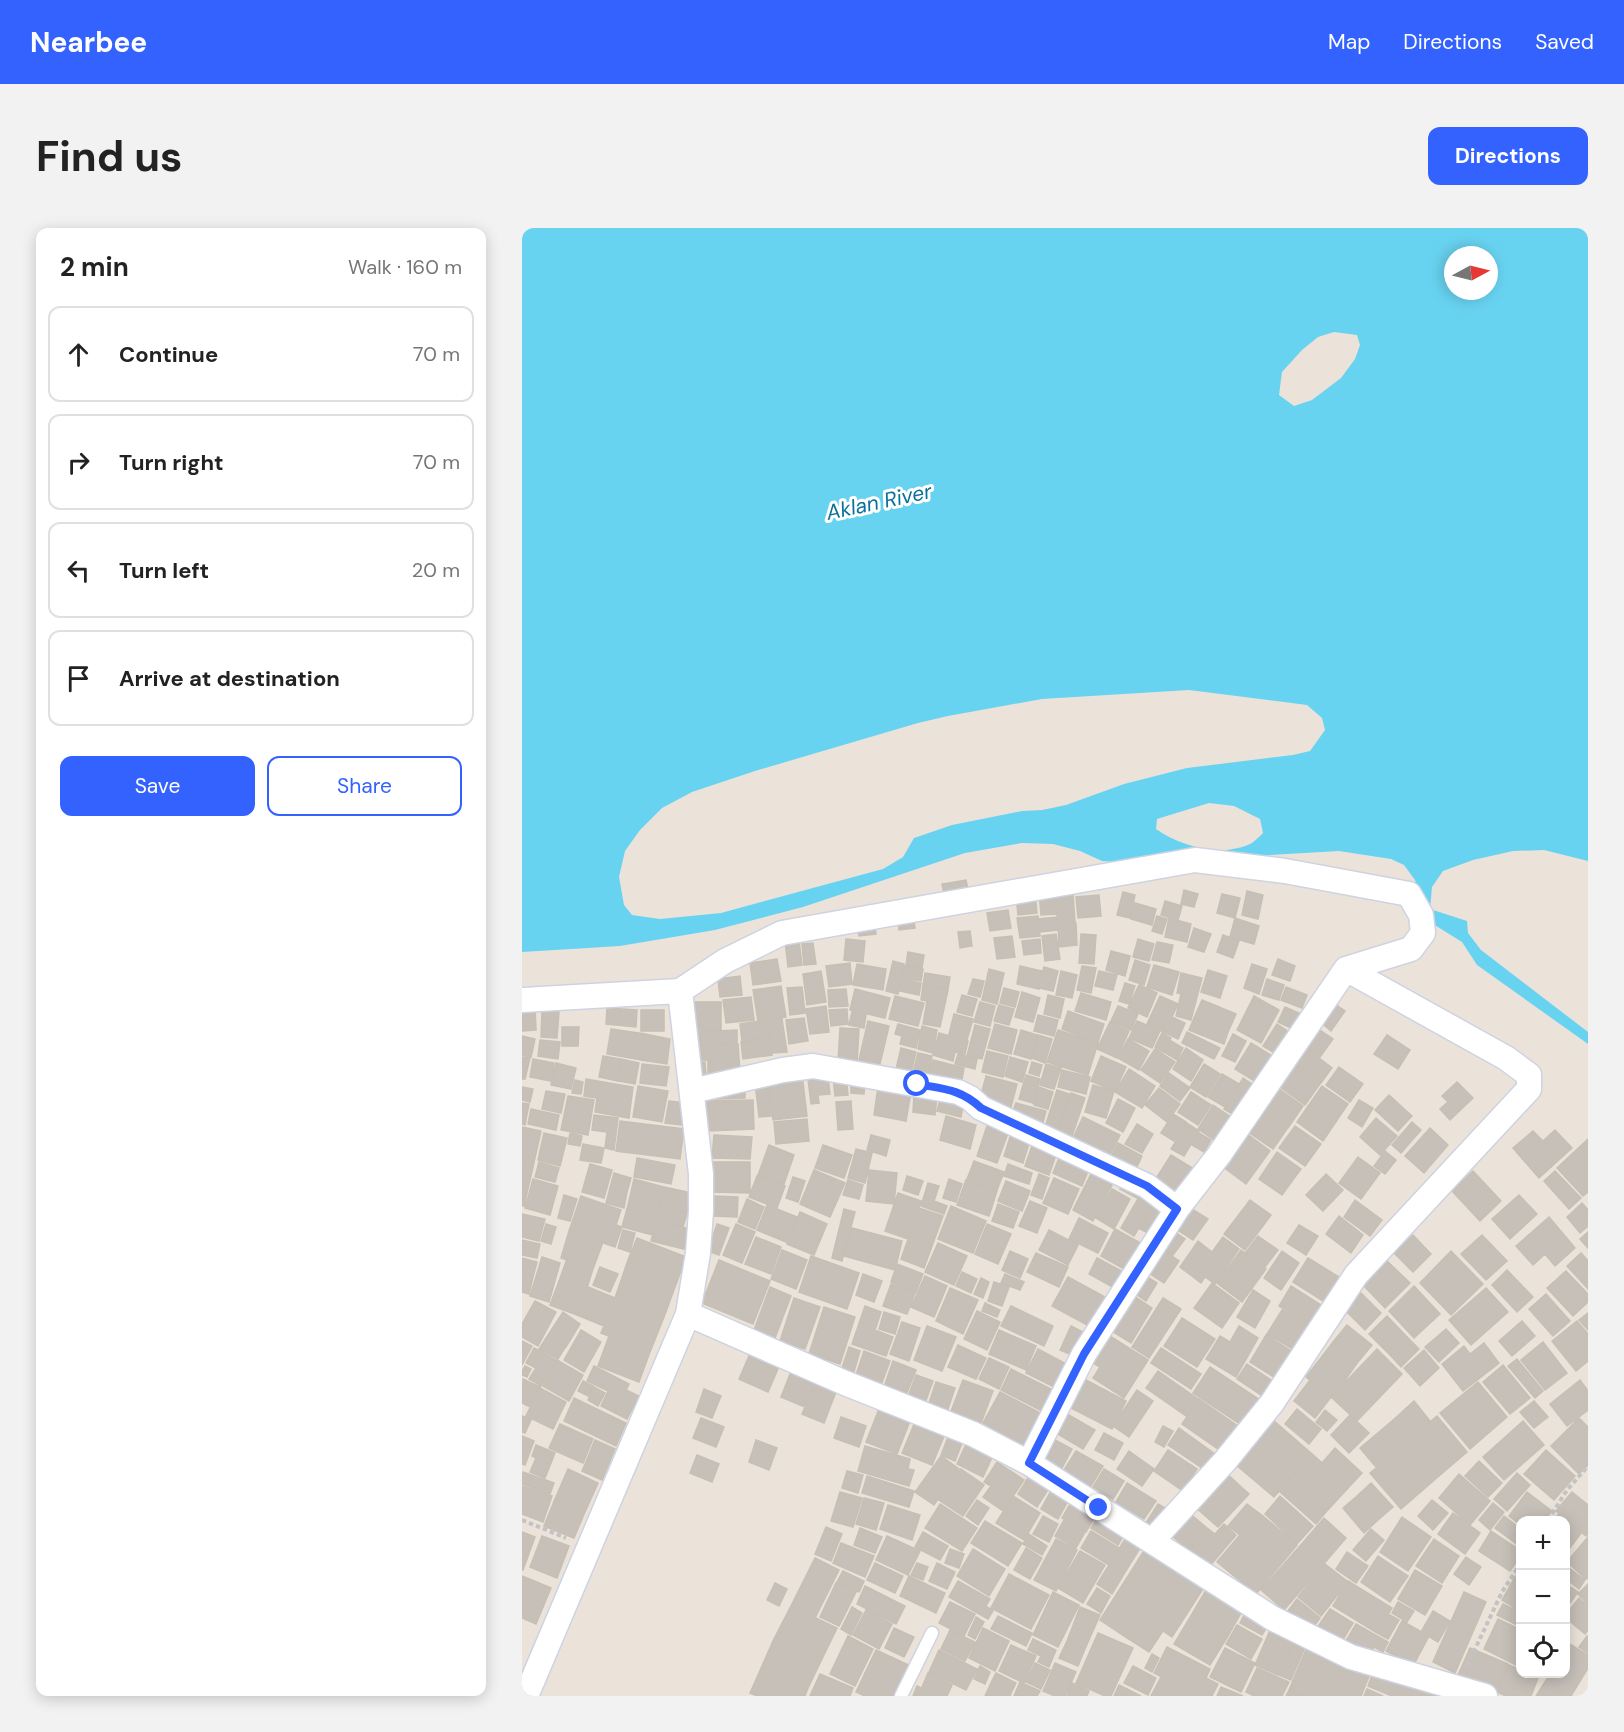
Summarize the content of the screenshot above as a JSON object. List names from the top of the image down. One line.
{"water":["Aklan River"],"north":"right","page":{"header":"Nearbee","nav":["Map","Directions","Saved"],"buttons":["Directions",["Save","Share"]],"title":"Find us","heading":["2 min","Walk · 160 m"],"list":[["Continue","70 m"],["Turn right","70 m"],["Turn left","20 m"],"Arrive at destination"],"map_buttons":["+","−"]}}
